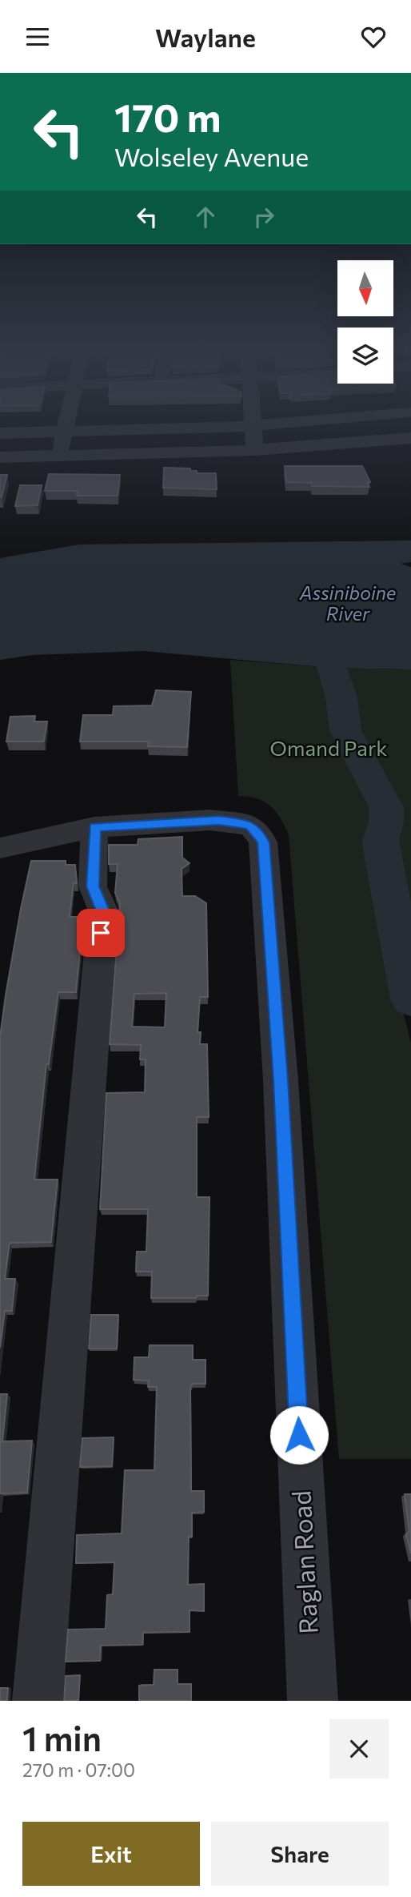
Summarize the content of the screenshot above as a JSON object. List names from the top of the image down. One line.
{"streets":{"street":["Raglan Road"]},"water":["Assiniboine River"],"parks":["Omand Park"],"north":"bottom","page":{"header":"Waylane","turn":["170 m","Wolseley Avenue"],"heading":["1 min","270 m · 07:00"],"buttons":["Exit","Share"]}}
